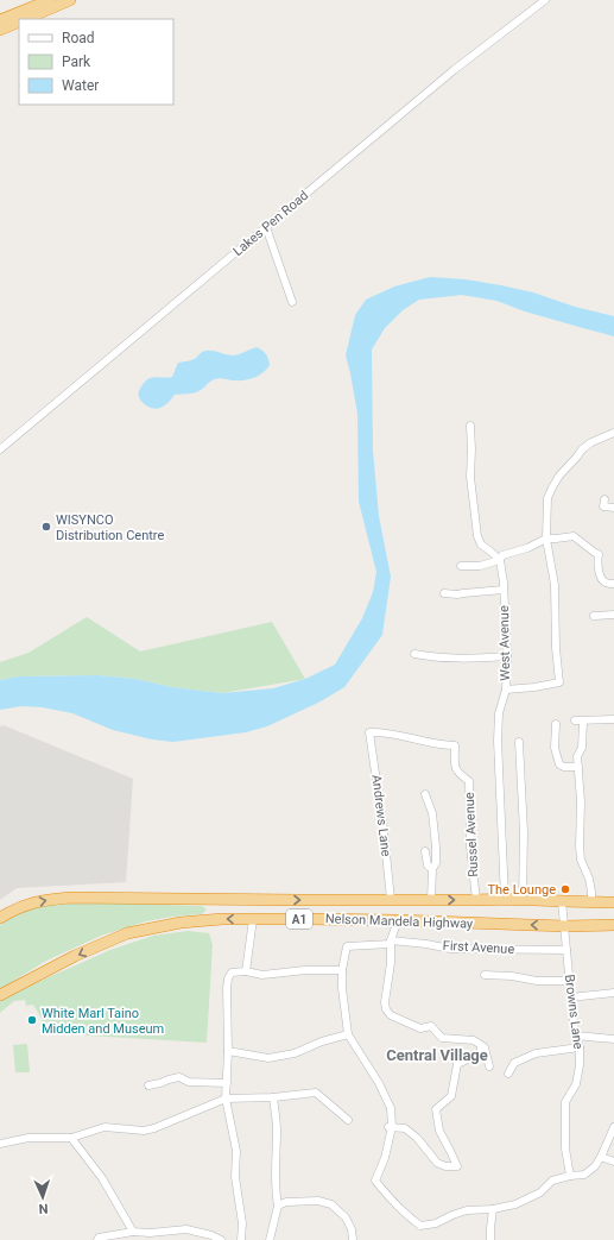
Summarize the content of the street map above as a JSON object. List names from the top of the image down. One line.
{"streets":{"highway":["A1","Nelson Mandela Highway"],"street":["Lakes Pen Road","West Avenue","Andrews Lane","Russel Avenue","First Avenue","Browns Lane"]},"crossings":[["West Avenue","Nelson Mandela Highway"],["Andrews Lane","Russel Avenue"],["Andrews Lane","Nelson Mandela Highway"],["Russel Avenue","Nelson Mandela Highway"],["Nelson Mandela Highway","Browns Lane"],["First Avenue","Browns Lane"]],"districts":["Central Village"],"places":["WISYNCO Distribution Centre","The Lounge","White Marl Taino Midden and Museum"],"legend":["Road","Park","Water"],"north":"bottom"}
